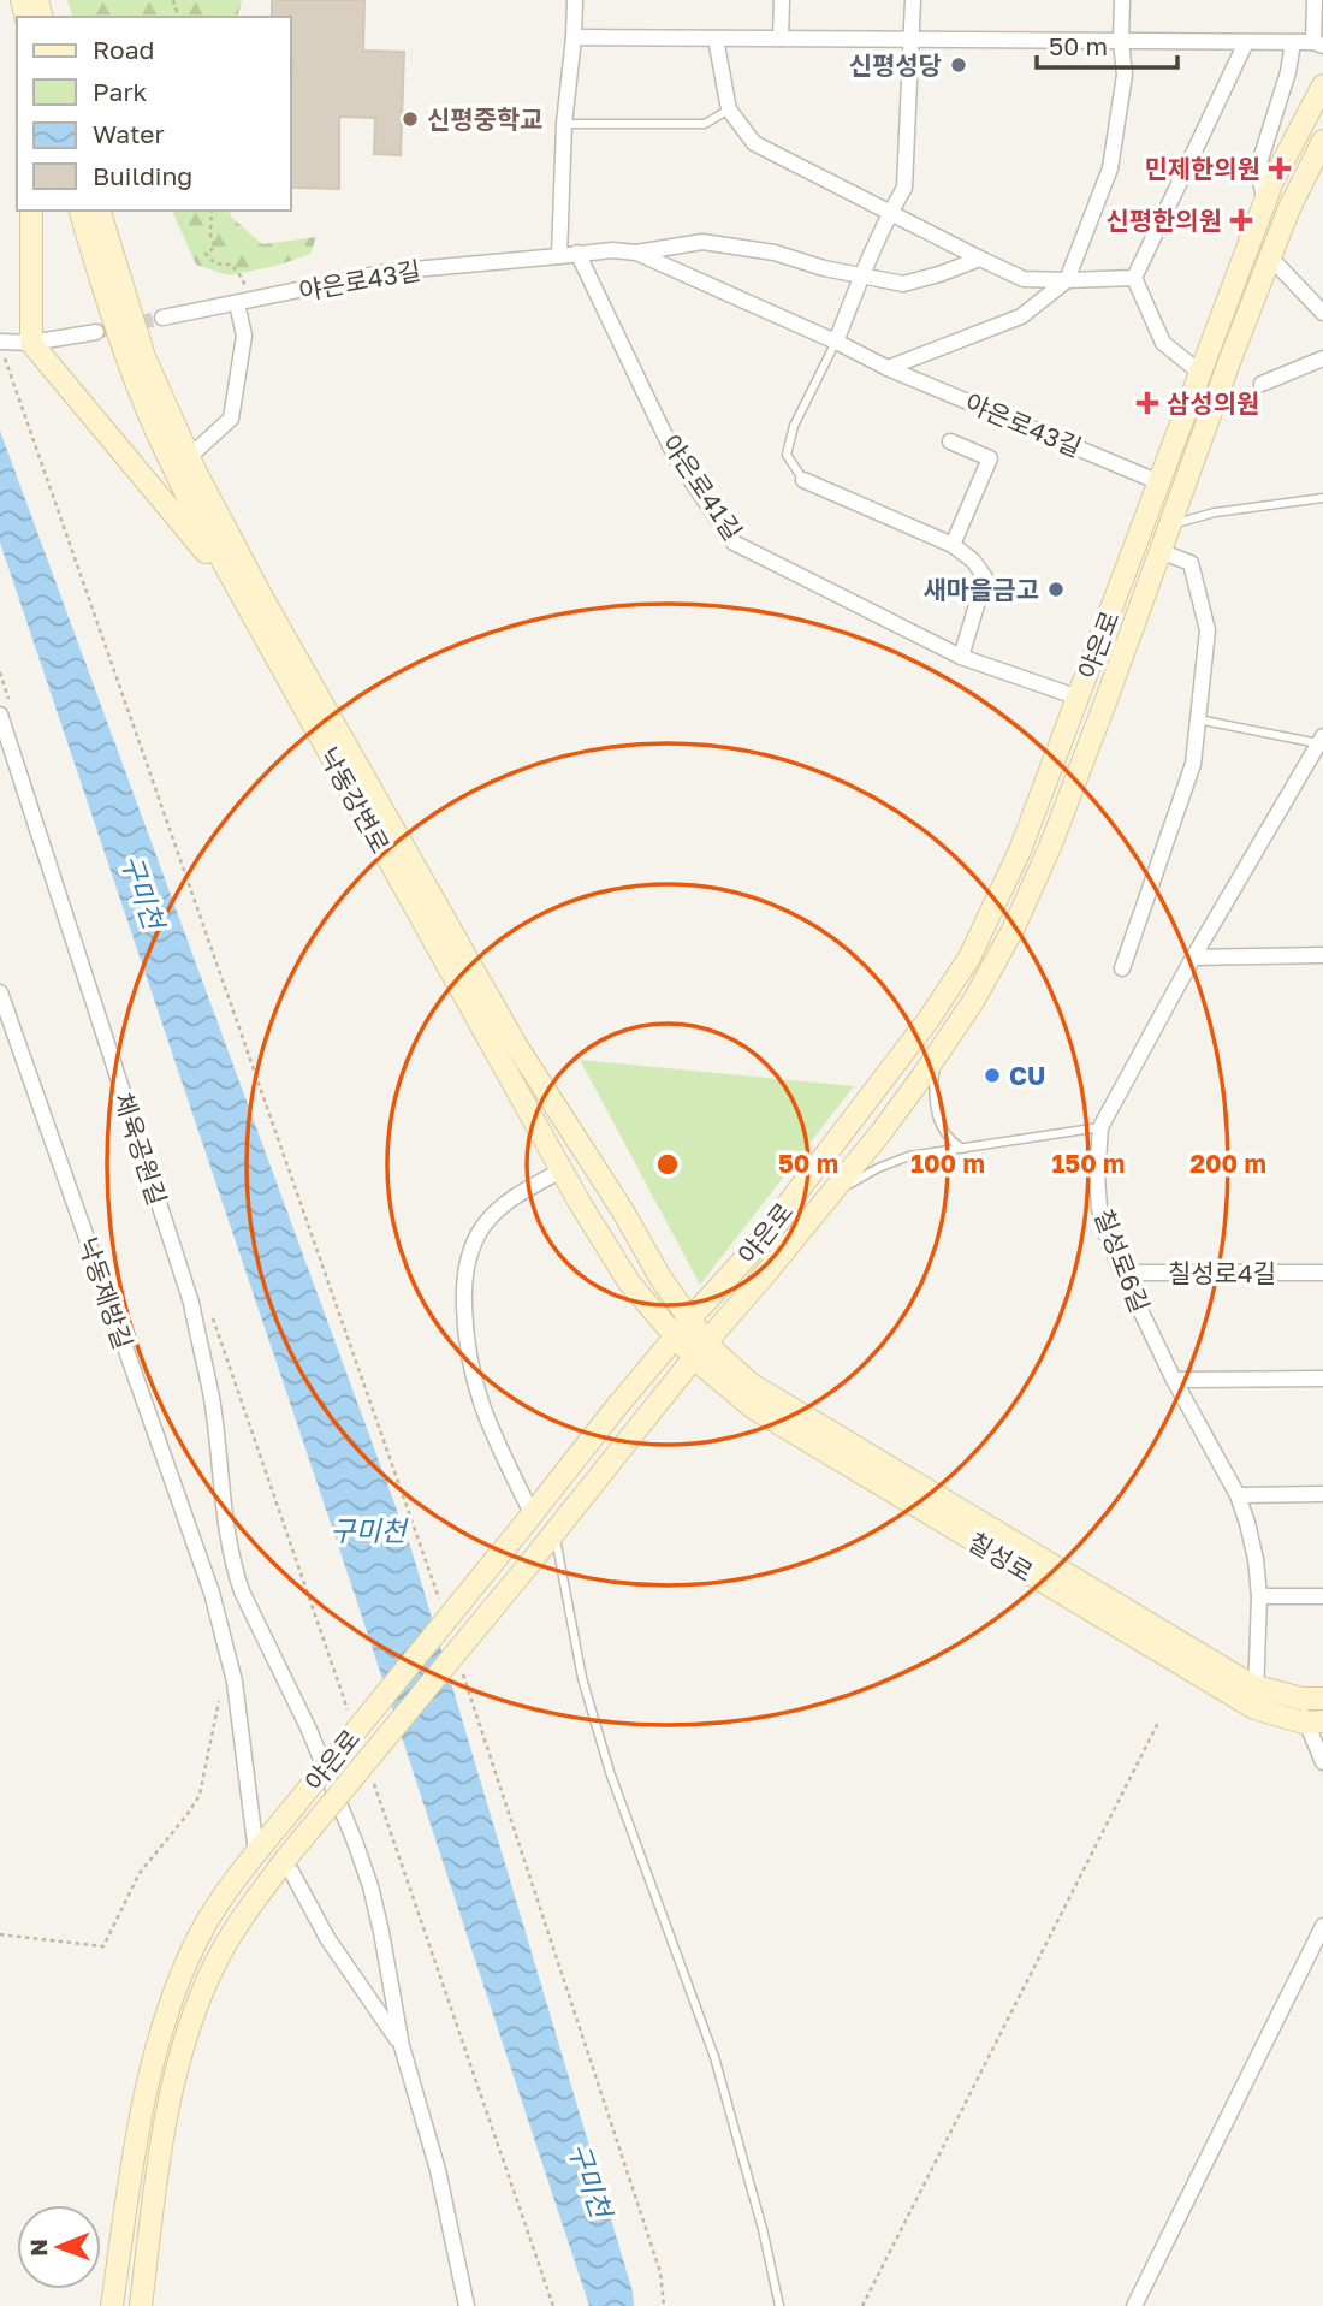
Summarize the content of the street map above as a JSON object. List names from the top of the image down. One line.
{"streets":{"main road":["야은로","낙동강변로","칠성로"],"street":["야은로43길","야은로41길","체육공원길","칠성로6길","칠성로4길","낙동제방길"]},"crossings":[["야은로43길","야은로41길"],["야은로43길","야은로"],["야은로41길","야은로"],["야은로","낙동강변로"],["야은로","낙동제방길"],["야은로","칠성로"],["낙동강변로","칠성로"],["칠성로6길","칠성로4길"],["칠성로6길","칠성로"]],"water":["구미천"],"places":{"other":["신평성당","신평중학교","새마을금고","CU"],"health":["민제한의원","신평한의원","삼성의원"]},"legend":["Road","Park","Water","Building"],"scale_bar":"50 m","north":"left","rings":["50 m","100 m","150 m","200 m"]}
